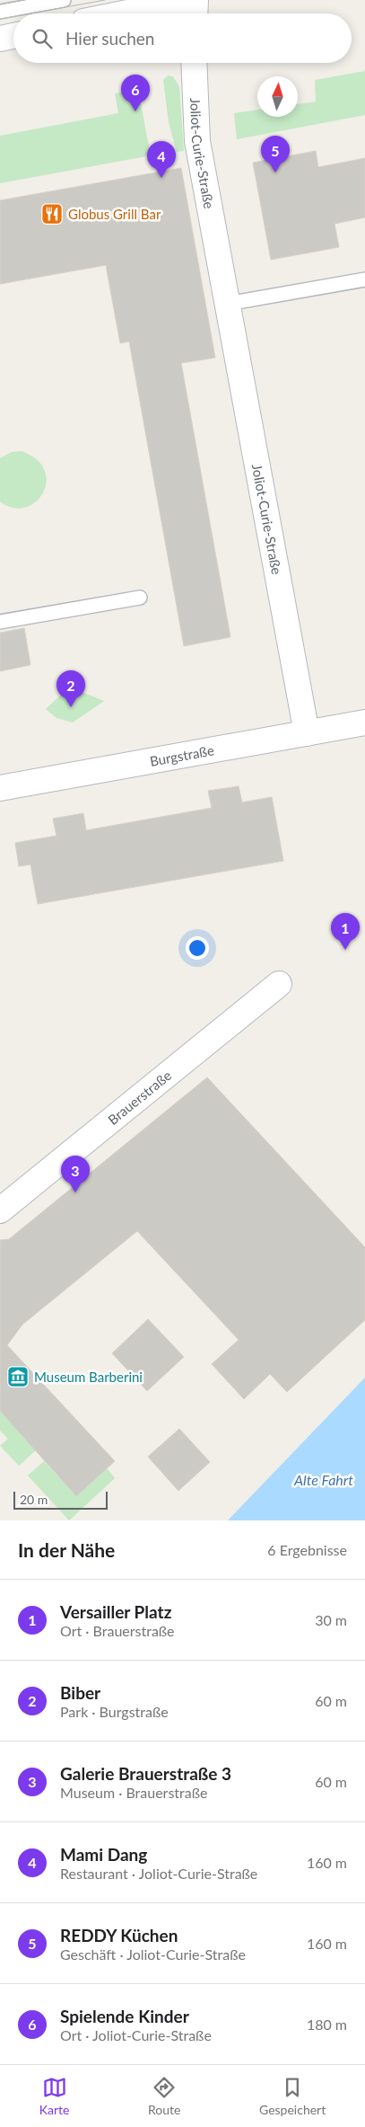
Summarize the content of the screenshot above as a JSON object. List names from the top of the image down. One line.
{"streets":{"street":["Joliot-Curie-Straße","Burgstraße","Brauerstraße"]},"crossings":[["Joliot-Curie-Straße","Burgstraße"]],"water":["Alte Fahrt"],"places":{"restaurant":["Globus Grill Bar"],"museum":["Museum Barberini"]},"scale_bar":"20 m","north":"top","page":{"search":"Hier suchen","pins":["6","5","4","2","1","3"],"scale":"20 m","heading":["In der Nähe","6 Ergebnisse"],"list":[{"mark":"1","name":"Versailler Platz","note":"Ort · Brauerstraße","value":"30 m"},{"mark":"2","name":"Biber","note":"Park · Burgstraße","value":"60 m"},{"mark":"3","name":"Galerie Brauerstraße 3","note":"Museum · Brauerstraße","value":"60 m"},{"mark":"4","name":"Mami Dang","note":"Restaurant · Joliot-Curie-Straße","value":"160 m"},{"mark":"5","name":"REDDY Küchen","note":"Geschäft · Joliot-Curie-Straße","value":"160 m"},{"mark":"6","name":"Spielende Kinder","note":"Ort · Joliot-Curie-Straße","value":"180 m"}],"nav":["Karte","Route","Gespeichert"]}}
